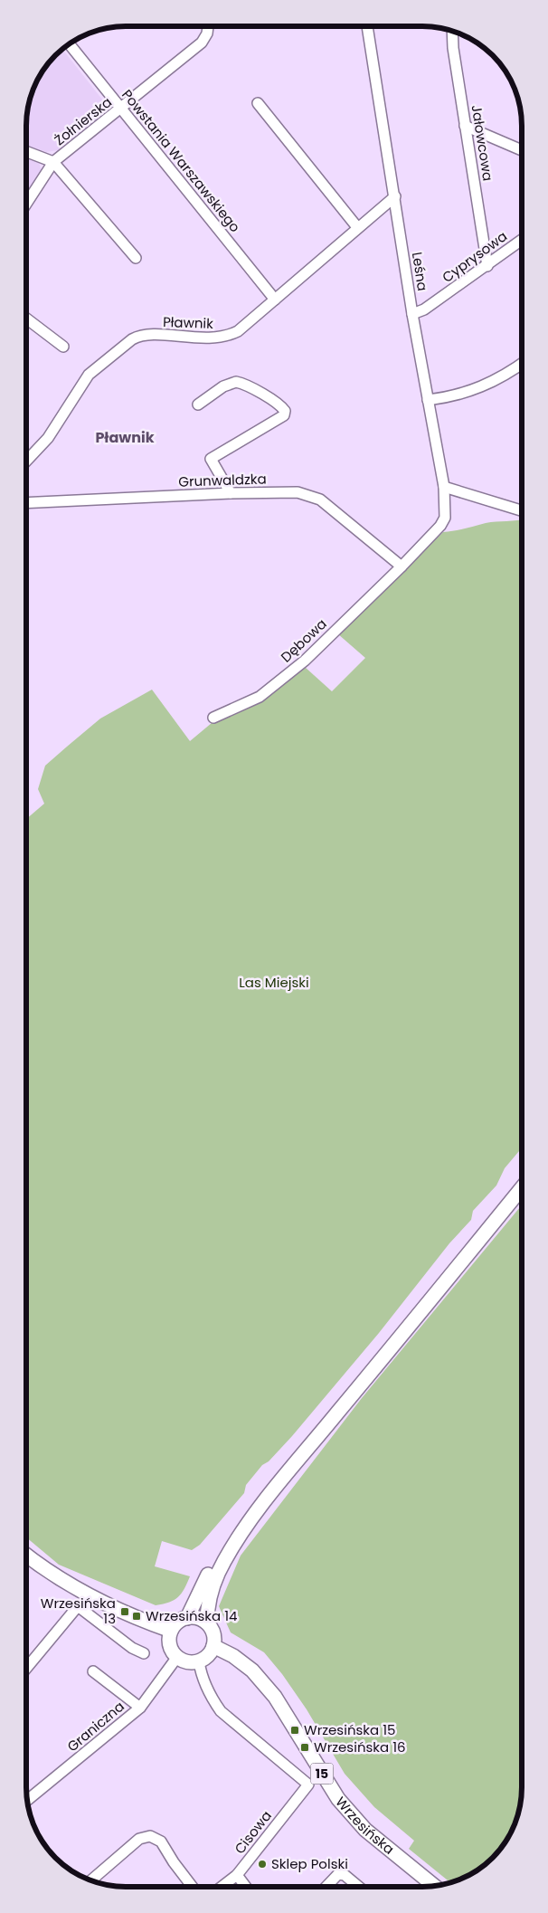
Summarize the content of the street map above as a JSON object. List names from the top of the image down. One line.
{"streets":{"main road":["15","Wrzesińska"],"street":["Żołnierska","Jałowcowa","Powstania Warszawskiego","Cyprysowa","Leśna","Pławnik","Grunwaldzka","Dębowa","Graniczna","Cisowa"]},"crossings":[["Żołnierska","Powstania Warszawskiego"],["Jałowcowa","Cyprysowa"],["Powstania Warszawskiego","Pławnik"],["Cyprysowa","Leśna"],["Leśna","Pławnik"],["Leśna","Dębowa"],["Grunwaldzka","Dębowa"],["Graniczna","Wrzesińska"],["Graniczna","Cisowa"],["Wrzesińska","Cisowa"]],"districts":["Pławnik"],"parks":["Las Miejski"],"places":{"transit":["Wrzesińska 13","Wrzesińska 14","Wrzesińska 15","Wrzesińska 16"],"other":["Sklep Polski"]}}
